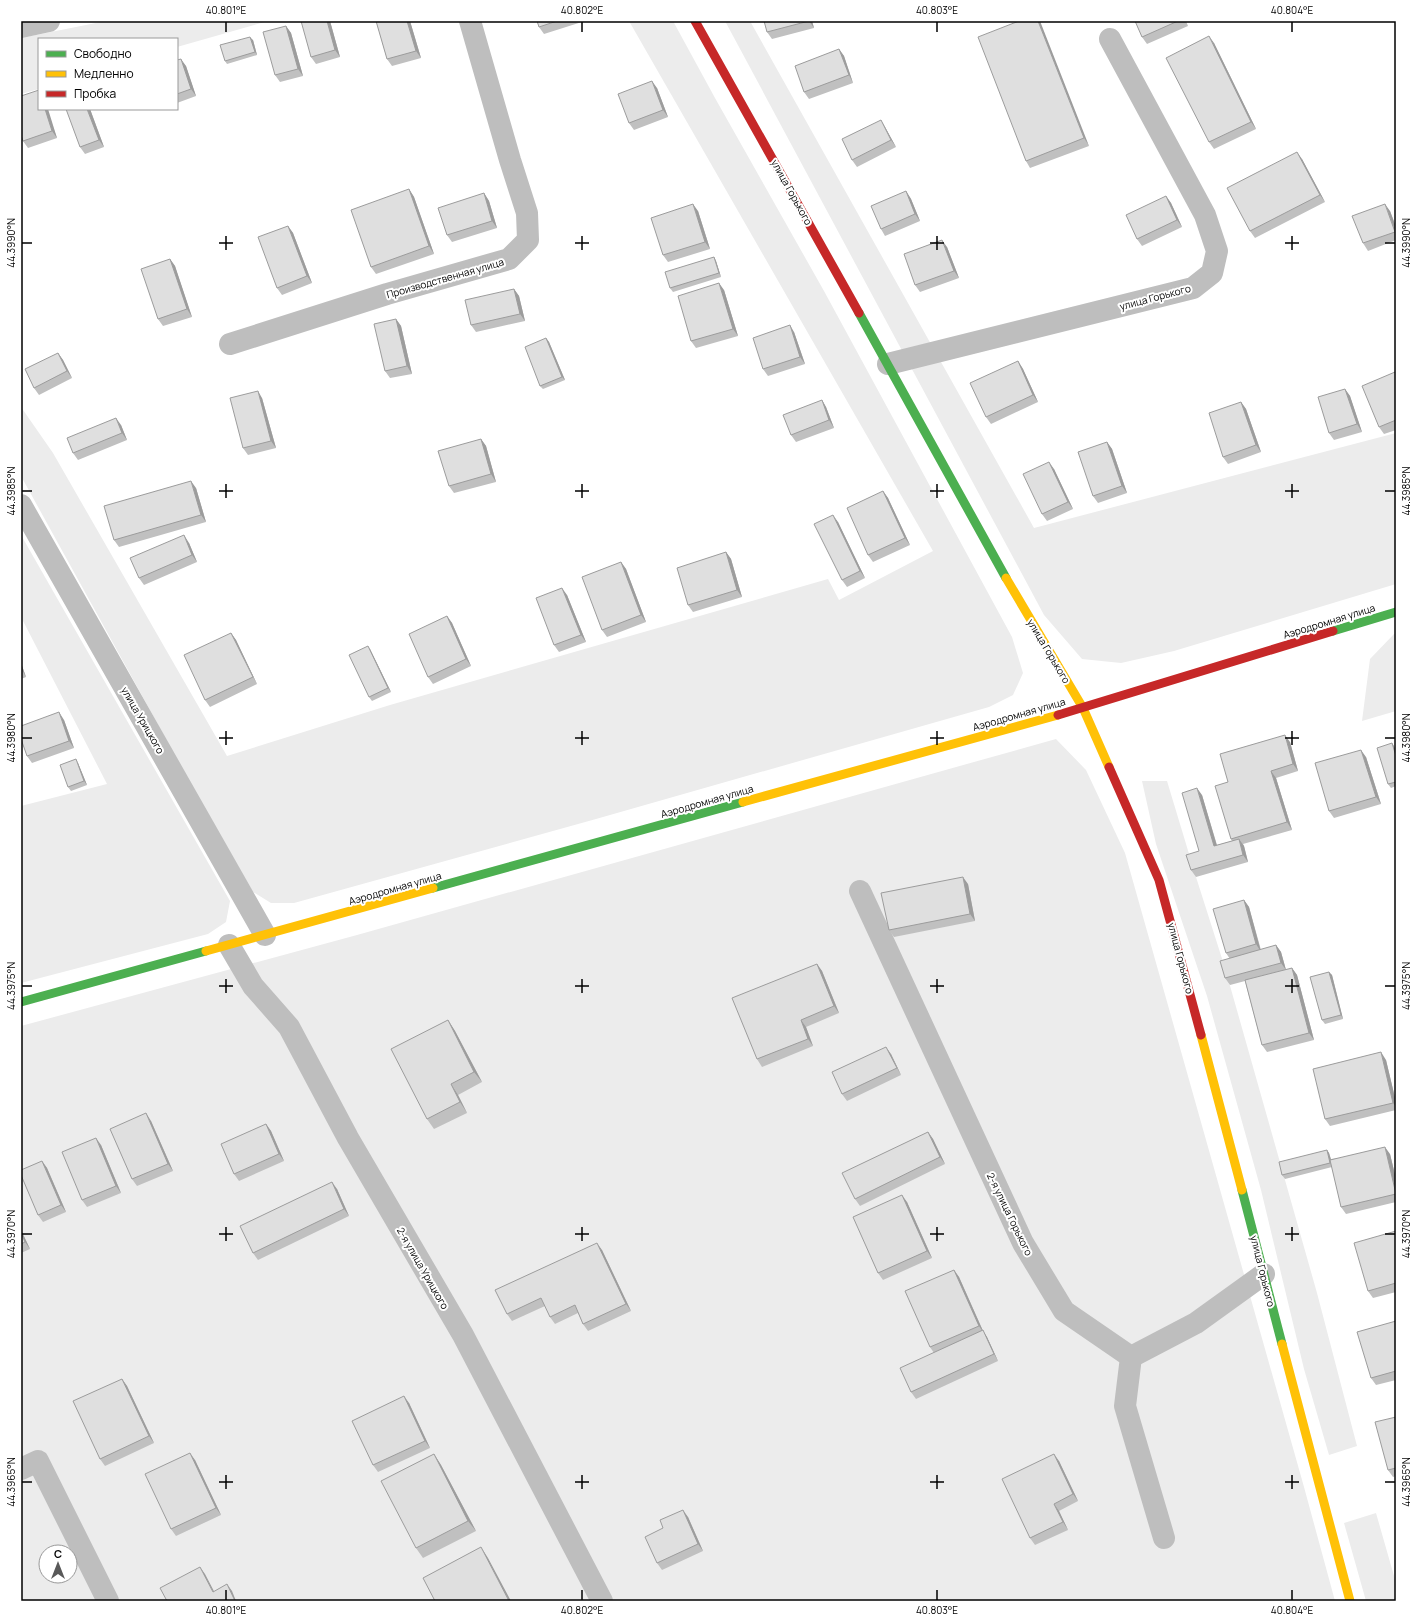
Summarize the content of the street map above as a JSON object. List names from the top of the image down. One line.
{"streets":{"street":["улица Горького","Производственная улица","Аэродромная улица","улица Урицкого","2-я улица Горького","2-я улица Урицкого"]},"crossings":[["улица Горького","Аэродромная улица"],["Аэродромная улица","улица Урицкого"],["Аэродромная улица","2-я улица Урицкого"]],"legend":["Свободно","Медленно","Пробка"],"north":"top","coordinates":["40.801°E","40.802°E","40.803°E","40.804°E","44.3990°N","44.3985°N","44.3980°N","44.3975°N","44.3970°N","44.3965°N"]}
